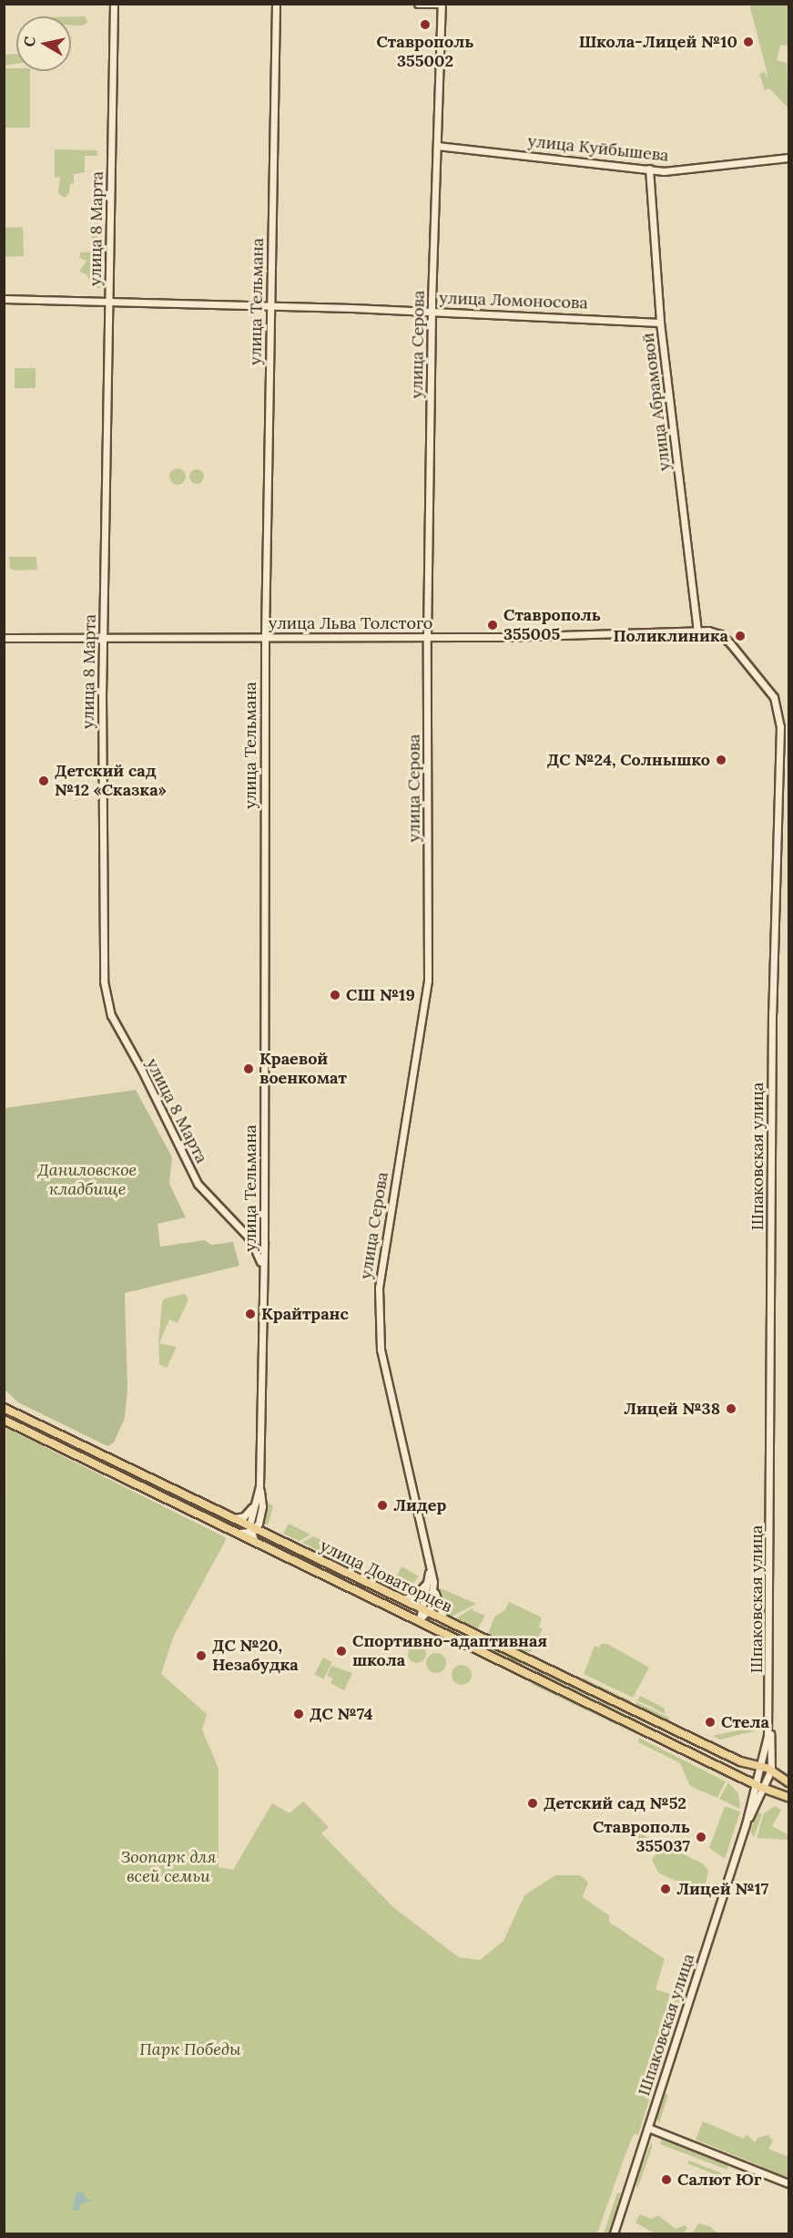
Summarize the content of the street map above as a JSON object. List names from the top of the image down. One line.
{"streets":{"main road":["улица Доваторцев"],"street":["улица Куйбышева","улица 8 Марта","улица Ломоносова","улица Тельмана","улица Серова","улица Абрамовой","улица Льва Толстого","Шпаковская улица"]},"crossings":[["улица Куйбышева","улица Серова"],["улица Куйбышева","улица Абрамовой"],["улица 8 Марта","улица Ломоносова"],["улица 8 Марта","улица Тельмана"],["улица 8 Марта","улица Льва Толстого"],["улица Ломоносова","улица Тельмана"],["улица Ломоносова","улица Серова"],["улица Ломоносова","улица Абрамовой"],["улица Тельмана","улица Льва Толстого"],["улица Тельмана","улица Доваторцев"],["улица Серова","улица Льва Толстого"],["улица Серова","улица Доваторцев"],["улица Абрамовой","улица Льва Толстого"],["улица Абрамовой","Шпаковская улица"],["улица Льва Толстого","Шпаковская улица"],["Шпаковская улица","улица Доваторцев"]],"parks":["Даниловское кладбище","Зоопарк для всей семьи","Парк Победы"],"places":["Ставрополь 355002","Школа-Лицей №10","Ставрополь 355005","Поликлиника","ДС №24, Солнышко","Детский сад №12 «Сказка»","СШ №19","Краевой военкомат","Крайтранс","Лицей №38","Лидер","Спортивно-адаптивная школа","ДС №20, Незабудка","ДС №74","Стела","Детский сад №52","Ставрополь 355037","Лицей №17","Салют Юг"],"north":"left"}
